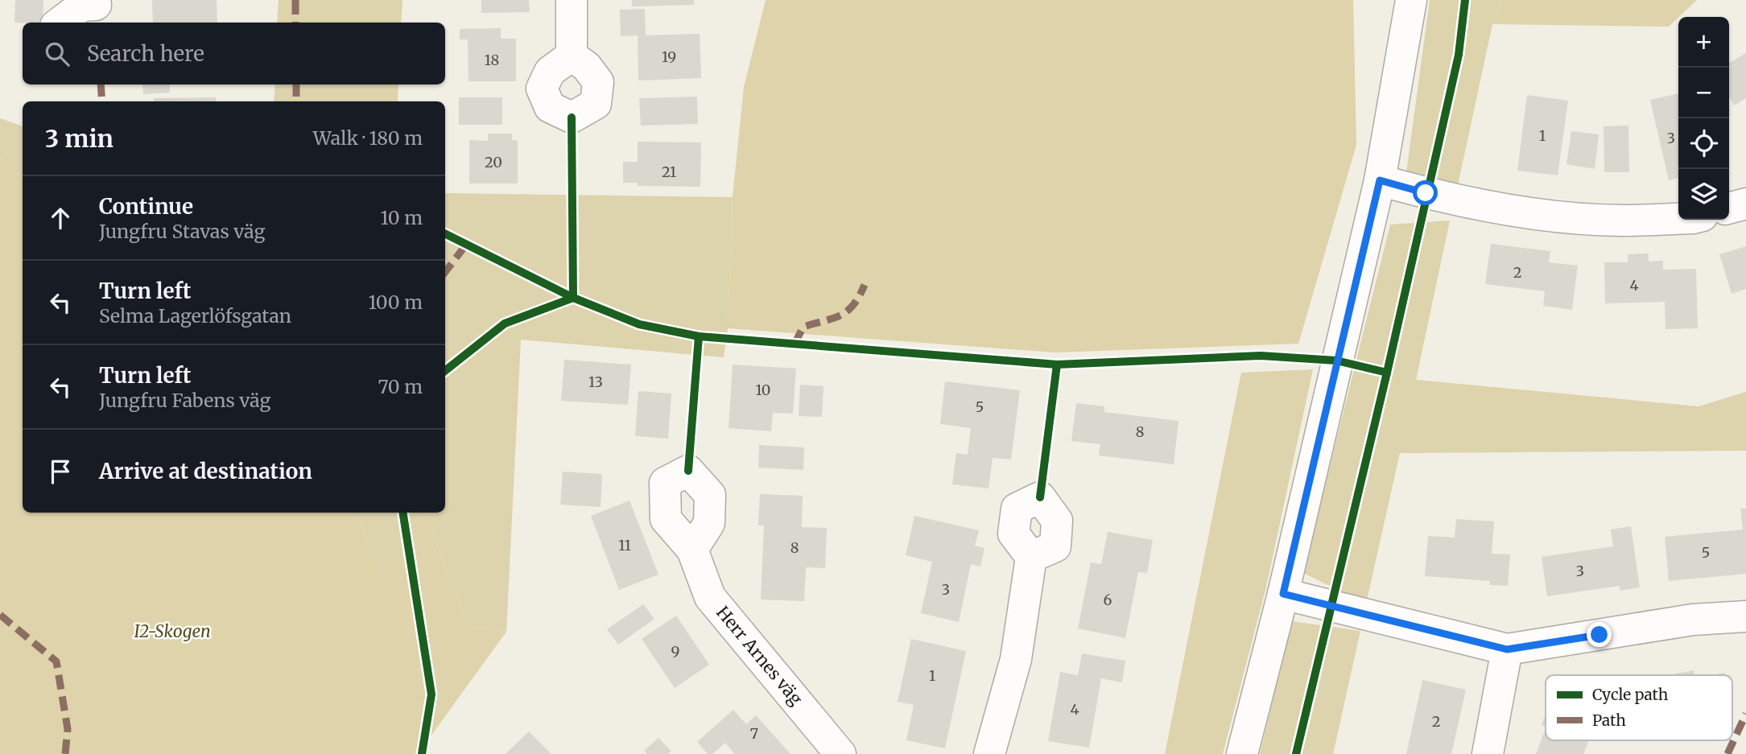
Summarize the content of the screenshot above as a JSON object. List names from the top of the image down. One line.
{"streets":{"street":["Herr Arnes väg"]},"parks":["I2-Skogen"],"house_numbers":["19","18","1","3","20","21","2","4","13","10","5","8","11","8","5","3","3","6","9","1","4","2","7"],"legend":["Cycle path","Path"],"page":{"map_buttons":["+","−"],"search":"Search here","heading":["3 min","Walk · 180 m"],"list":[["Continue","Jungfru Stavas väg","10 m"],["Turn left","Selma Lagerlöfsgatan","100 m"],["Turn left","Jungfru Fabens väg","70 m"],"Arrive at destination"]}}
